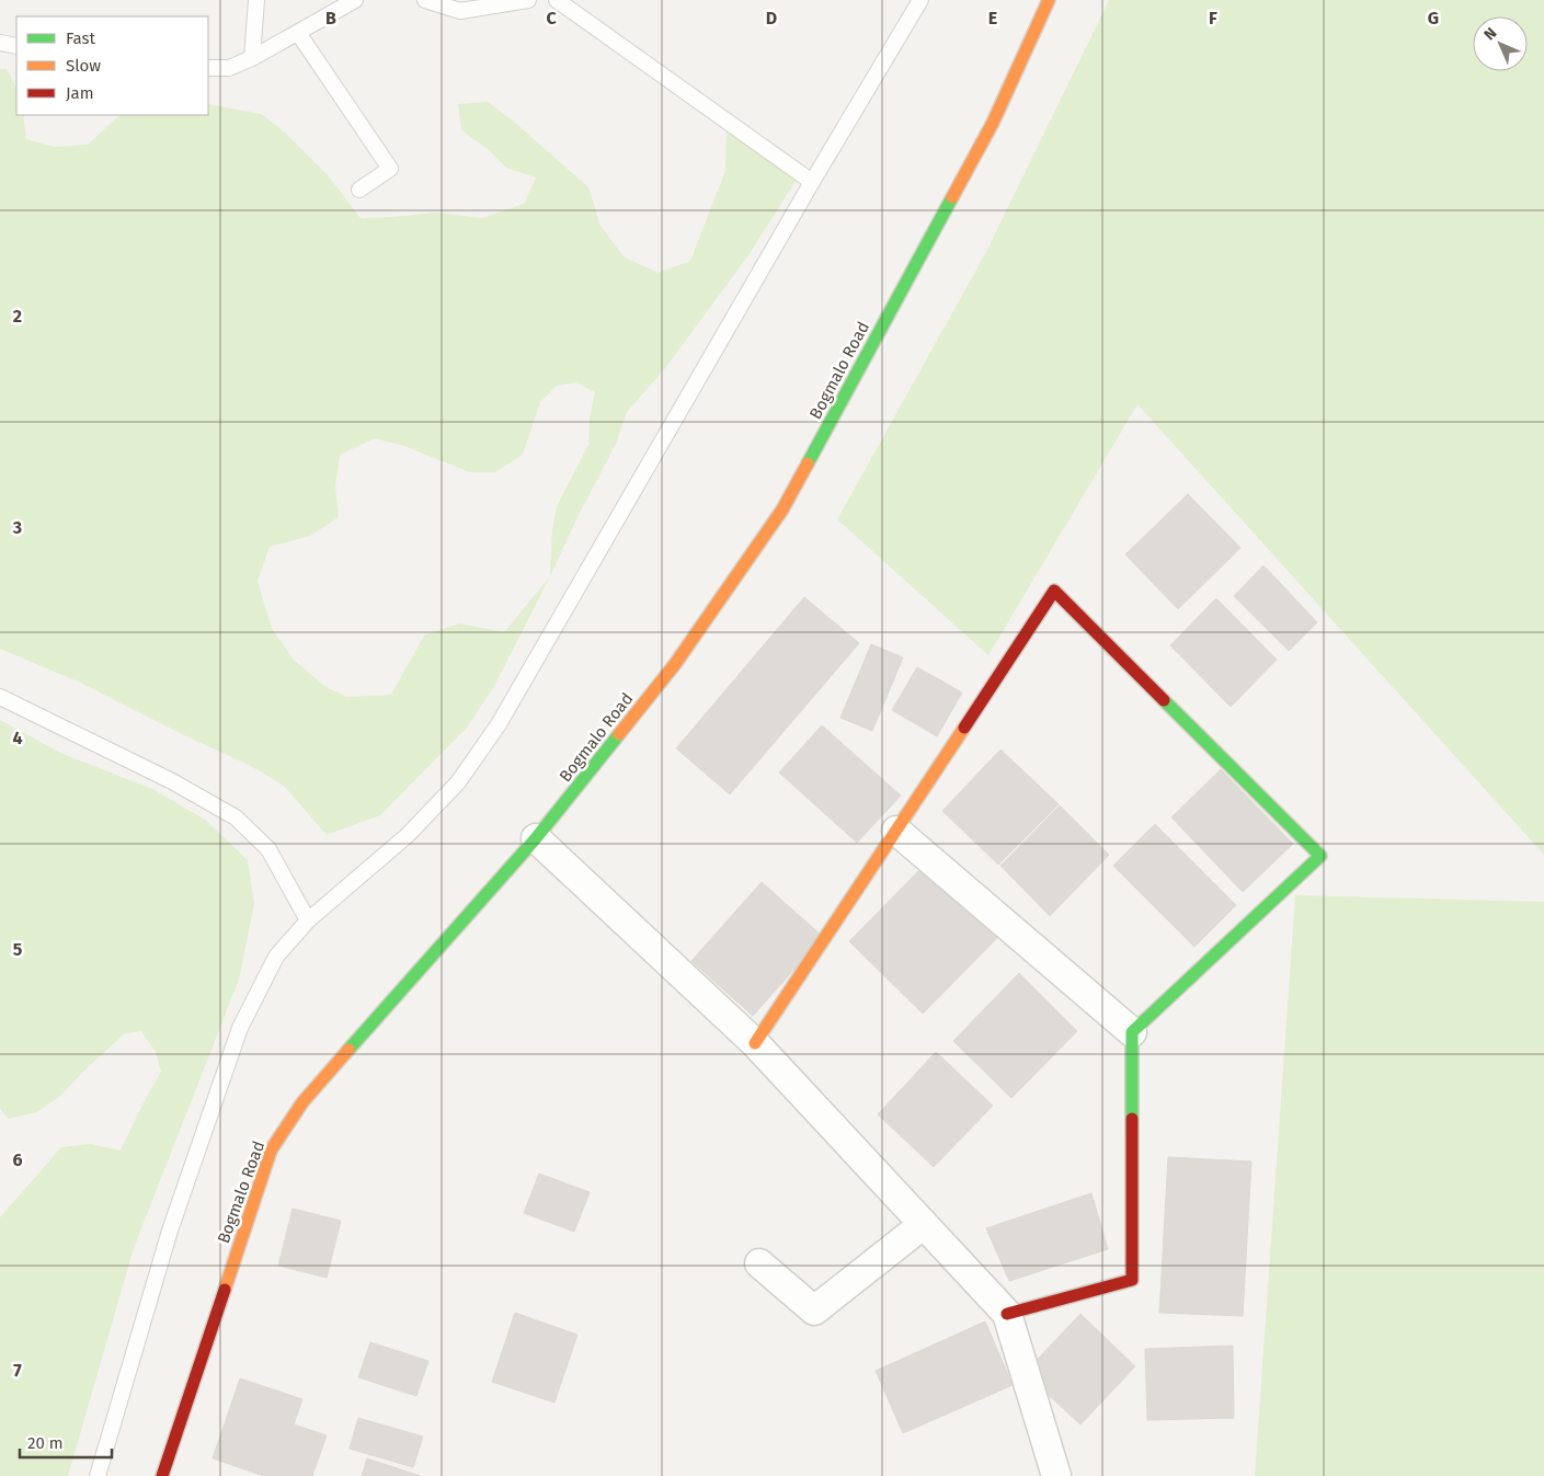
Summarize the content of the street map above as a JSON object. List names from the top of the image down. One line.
{"streets":{"street":["Bogmalo Road"]},"legend":["Fast","Slow","Jam"],"scale_bar":"20 m","north":"top left","grid":{"columns":["B","C","D","E","F","G"],"rows":["2","3","4","5","6","7"]}}
